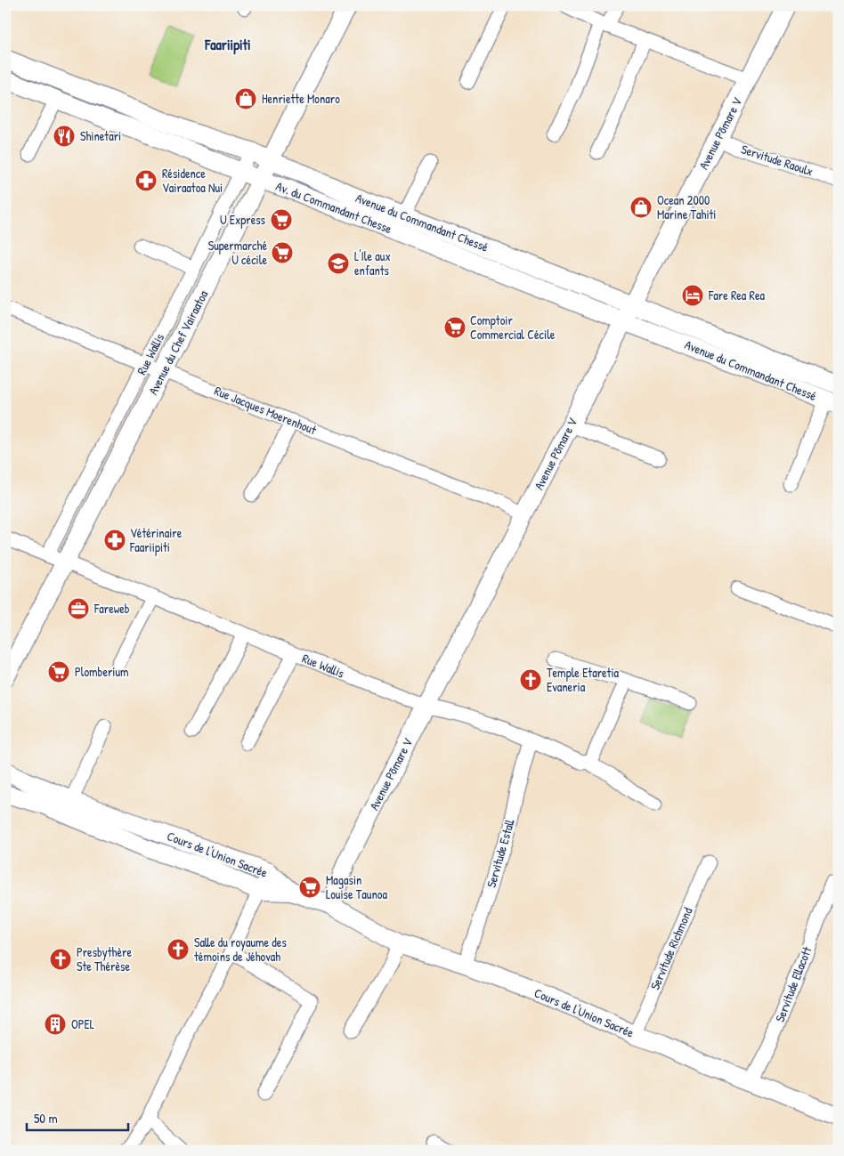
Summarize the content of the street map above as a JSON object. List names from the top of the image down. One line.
{"streets":{"main road":["Avenue Pōmare V","Av. du Commandant Chesse","Avenue du Commandant Chessé","Avenue du Chef Vairaatoa","Cours de l'Union Sacrée"],"street":["Servitude Raoulx","Rue Wallis","Rue Jacques Moerenhout","Servitude Estall","Servitude Richmond","Servitude Ellacott"]},"crossings":[["Avenue Pōmare V","Servitude Raoulx"],["Avenue Pōmare V","Av. du Commandant Chesse"],["Avenue Pōmare V","Avenue du Commandant Chessé"],["Avenue Pōmare V","Rue Wallis"],["Avenue Pōmare V","Rue Jacques Moerenhout"],["Avenue Pōmare V","Cours de l'Union Sacrée"],["Av. du Commandant Chesse","Avenue du Commandant Chessé"],["Av. du Commandant Chesse","Avenue du Chef Vairaatoa"],["Av. du Commandant Chesse","Rue Wallis"],["Avenue du Commandant Chessé","Avenue du Chef Vairaatoa"],["Avenue du Commandant Chessé","Rue Wallis"],["Avenue du Chef Vairaatoa","Rue Wallis"],["Avenue du Chef Vairaatoa","Rue Jacques Moerenhout"],["Rue Wallis","Rue Jacques Moerenhout"],["Rue Wallis","Servitude Estall"],["Servitude Estall","Cours de l'Union Sacrée"],["Cours de l'Union Sacrée","Servitude Richmond"],["Cours de l'Union Sacrée","Servitude Ellacott"]],"districts":["Faariipiti"],"places":{"shop":["Henriette Monaro","Ocean 2000 Marine Tahiti"],"restaurant":["Shinetari"],"pharmacy":["Résidence Vairaatoa Nui","Vétérinaire Faariipiti"],"supermarket":["U Express","Supermarché U cécile","Comptoir Commercial Cécile","Plomberium","Magasin Louise Taunoa"],"school or university":["L'Ile aux enfants"],"hotel":["Fare Rea Rea"],"office":["Fareweb"],"church":["Temple Etaretia Evaneria","Salle du royaume des témoins de Jéhovah","Presbythère Ste Thérèse"],"building":["OPEL"]},"scale_bar":"50 m"}
